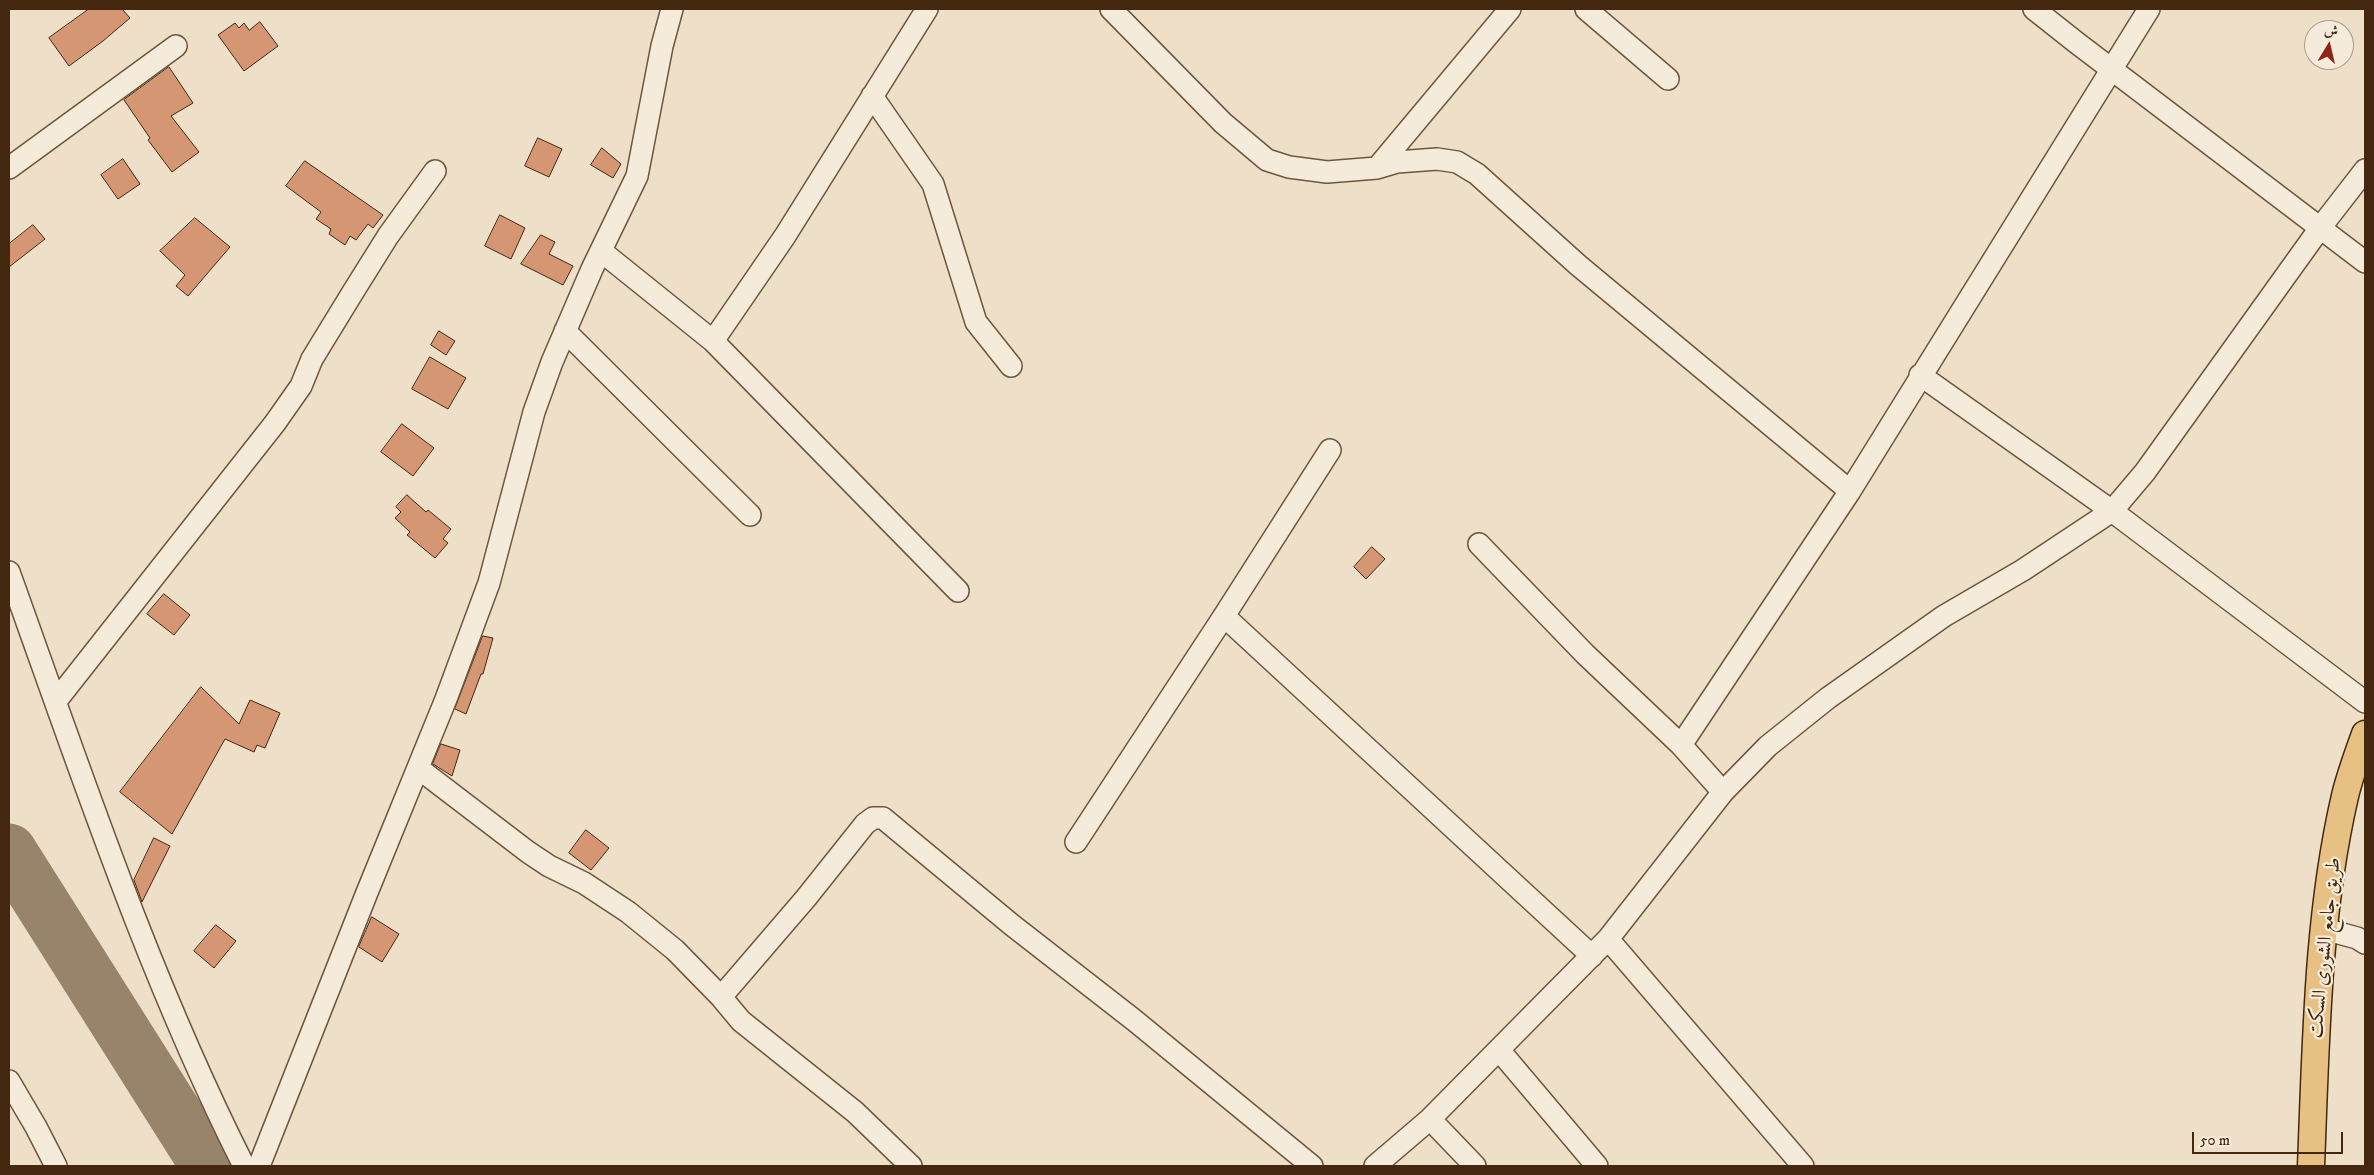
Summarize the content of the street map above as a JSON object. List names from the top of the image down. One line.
{"streets":{"main road":["طريق جامع الشورى السكت"]},"scale_bar":"50 m","north":"top"}
